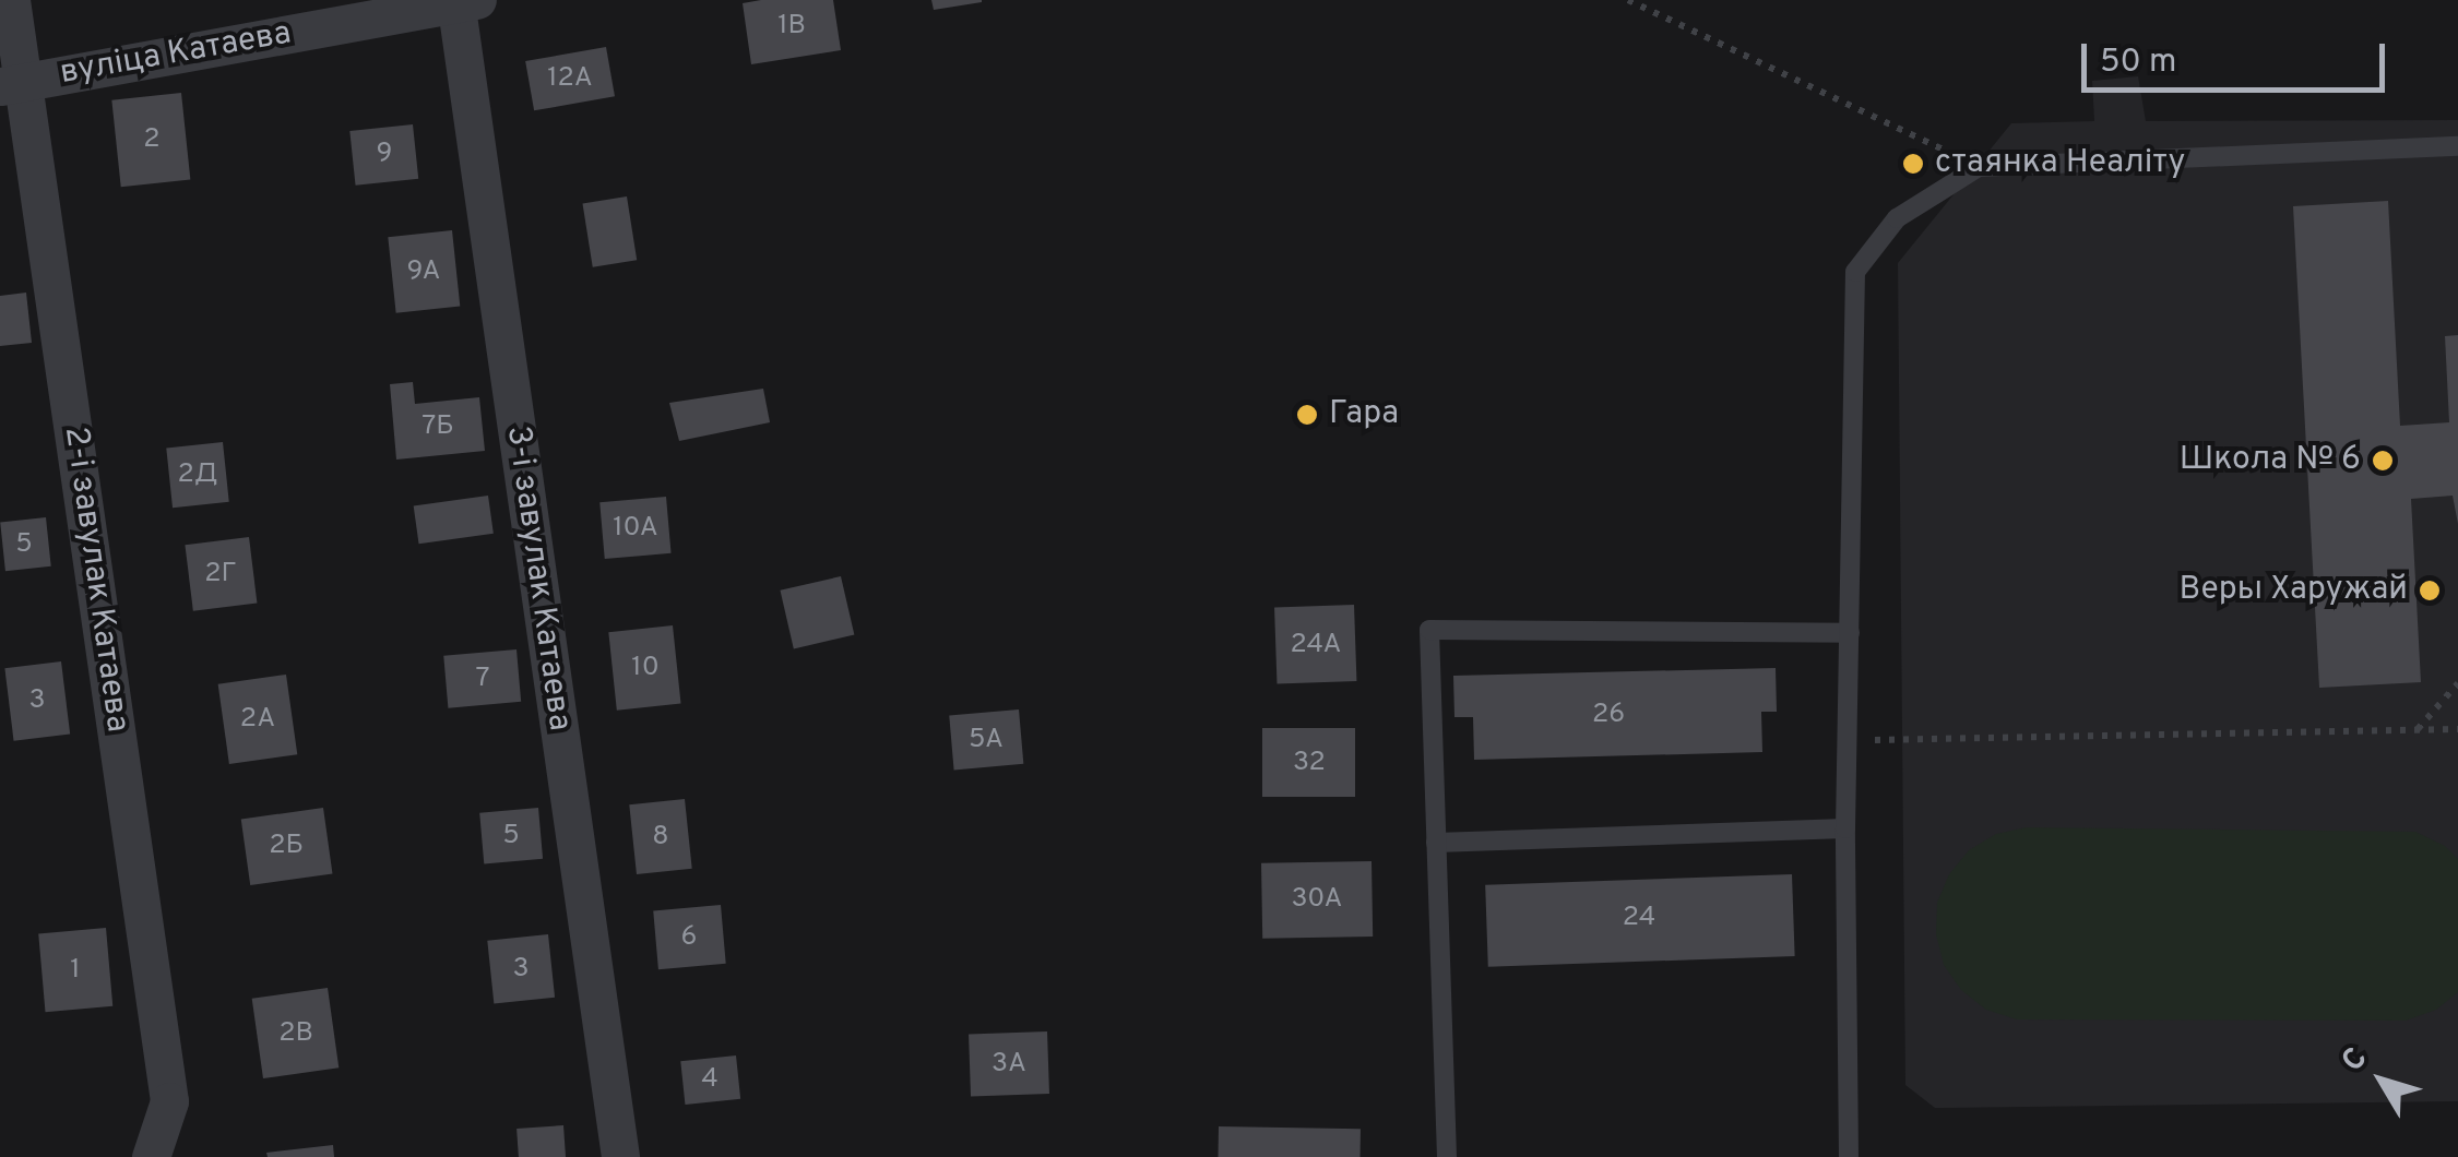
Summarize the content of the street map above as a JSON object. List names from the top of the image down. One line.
{"streets":{"street":["вуліца Катаева","3-і завулак Катаева","2-і завулак Катаева"]},"crossings":[["вуліца Катаева","3-і завулак Катаева"],["вуліца Катаева","2-і завулак Катаева"]],"places":["стаянка Неаліту","Гара","Школа № 6","Веры Харужай"],"house_numbers":["1В","12А","2","9","9А","7Б","2Д","10А","5","2Г","24А","10","7","3","26","2А","5А","32","5","8","2Б","30А","24","6","3","1","2В","3А","4"],"scale_bar":"50 m","north":"top left"}
